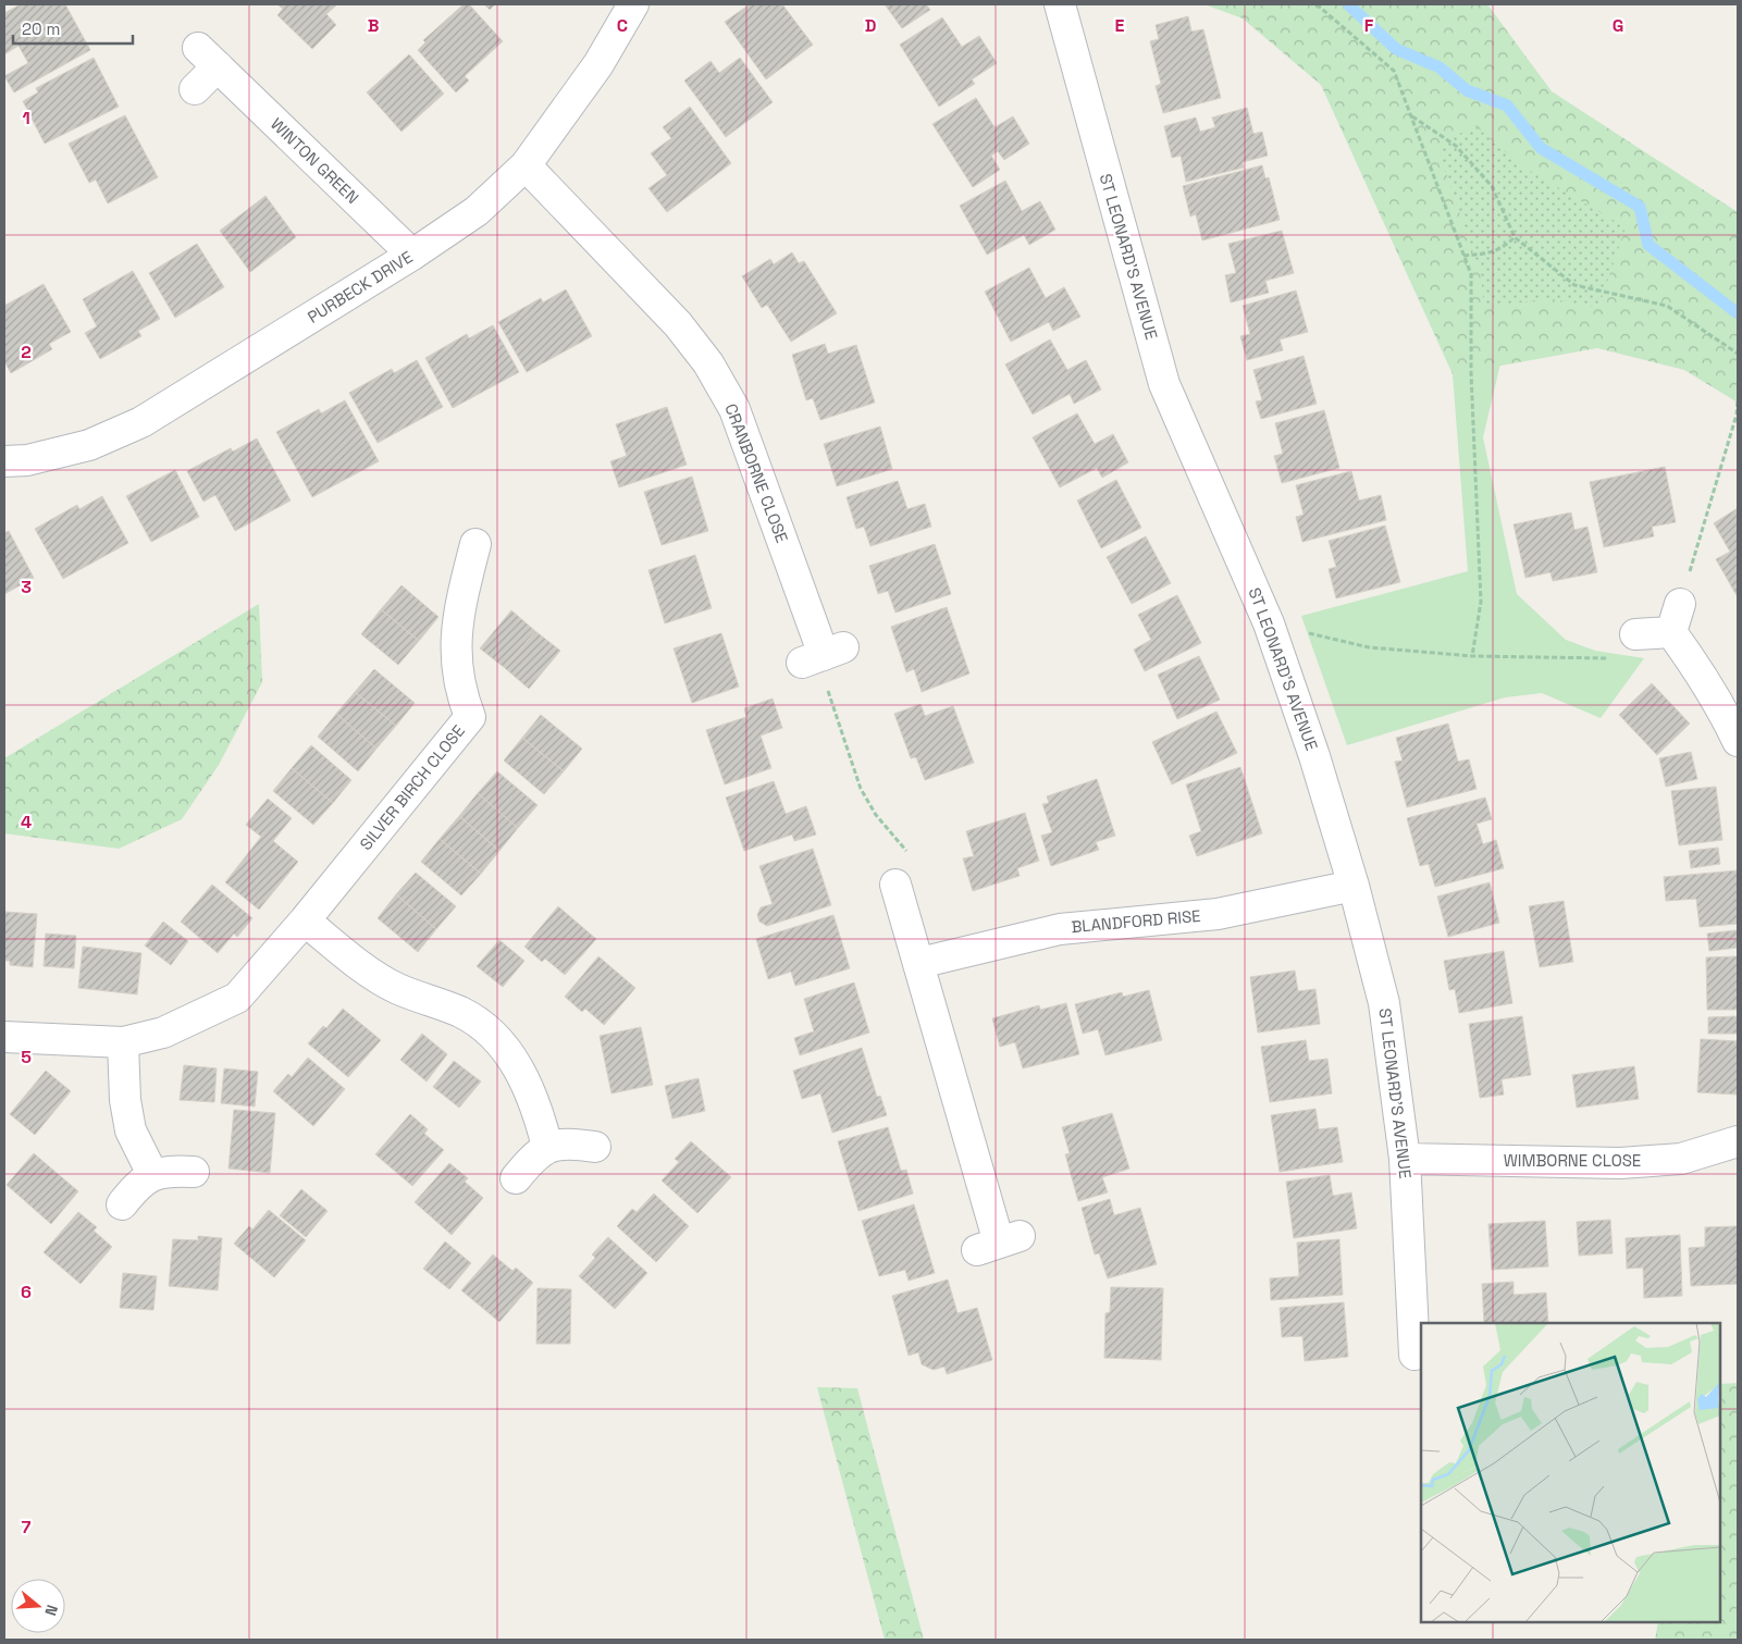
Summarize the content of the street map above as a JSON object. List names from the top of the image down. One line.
{"streets":{"street":["WINTON GREEN","ST LEONARD'S AVENUE","PURBECK DRIVE","CRANBORNE CLOSE","SILVER BIRCH CLOSE","BLANDFORD RISE","WIMBORNE CLOSE"]},"crossings":[["WINTON GREEN","PURBECK DRIVE"],["ST LEONARD'S AVENUE","BLANDFORD RISE"],["ST LEONARD'S AVENUE","WIMBORNE CLOSE"],["PURBECK DRIVE","CRANBORNE CLOSE"]],"scale_bar":"20 m","north":"right","grid":{"columns":["B","C","D","E","F","G"],"rows":["1","2","3","4","5","6","7"]}}
